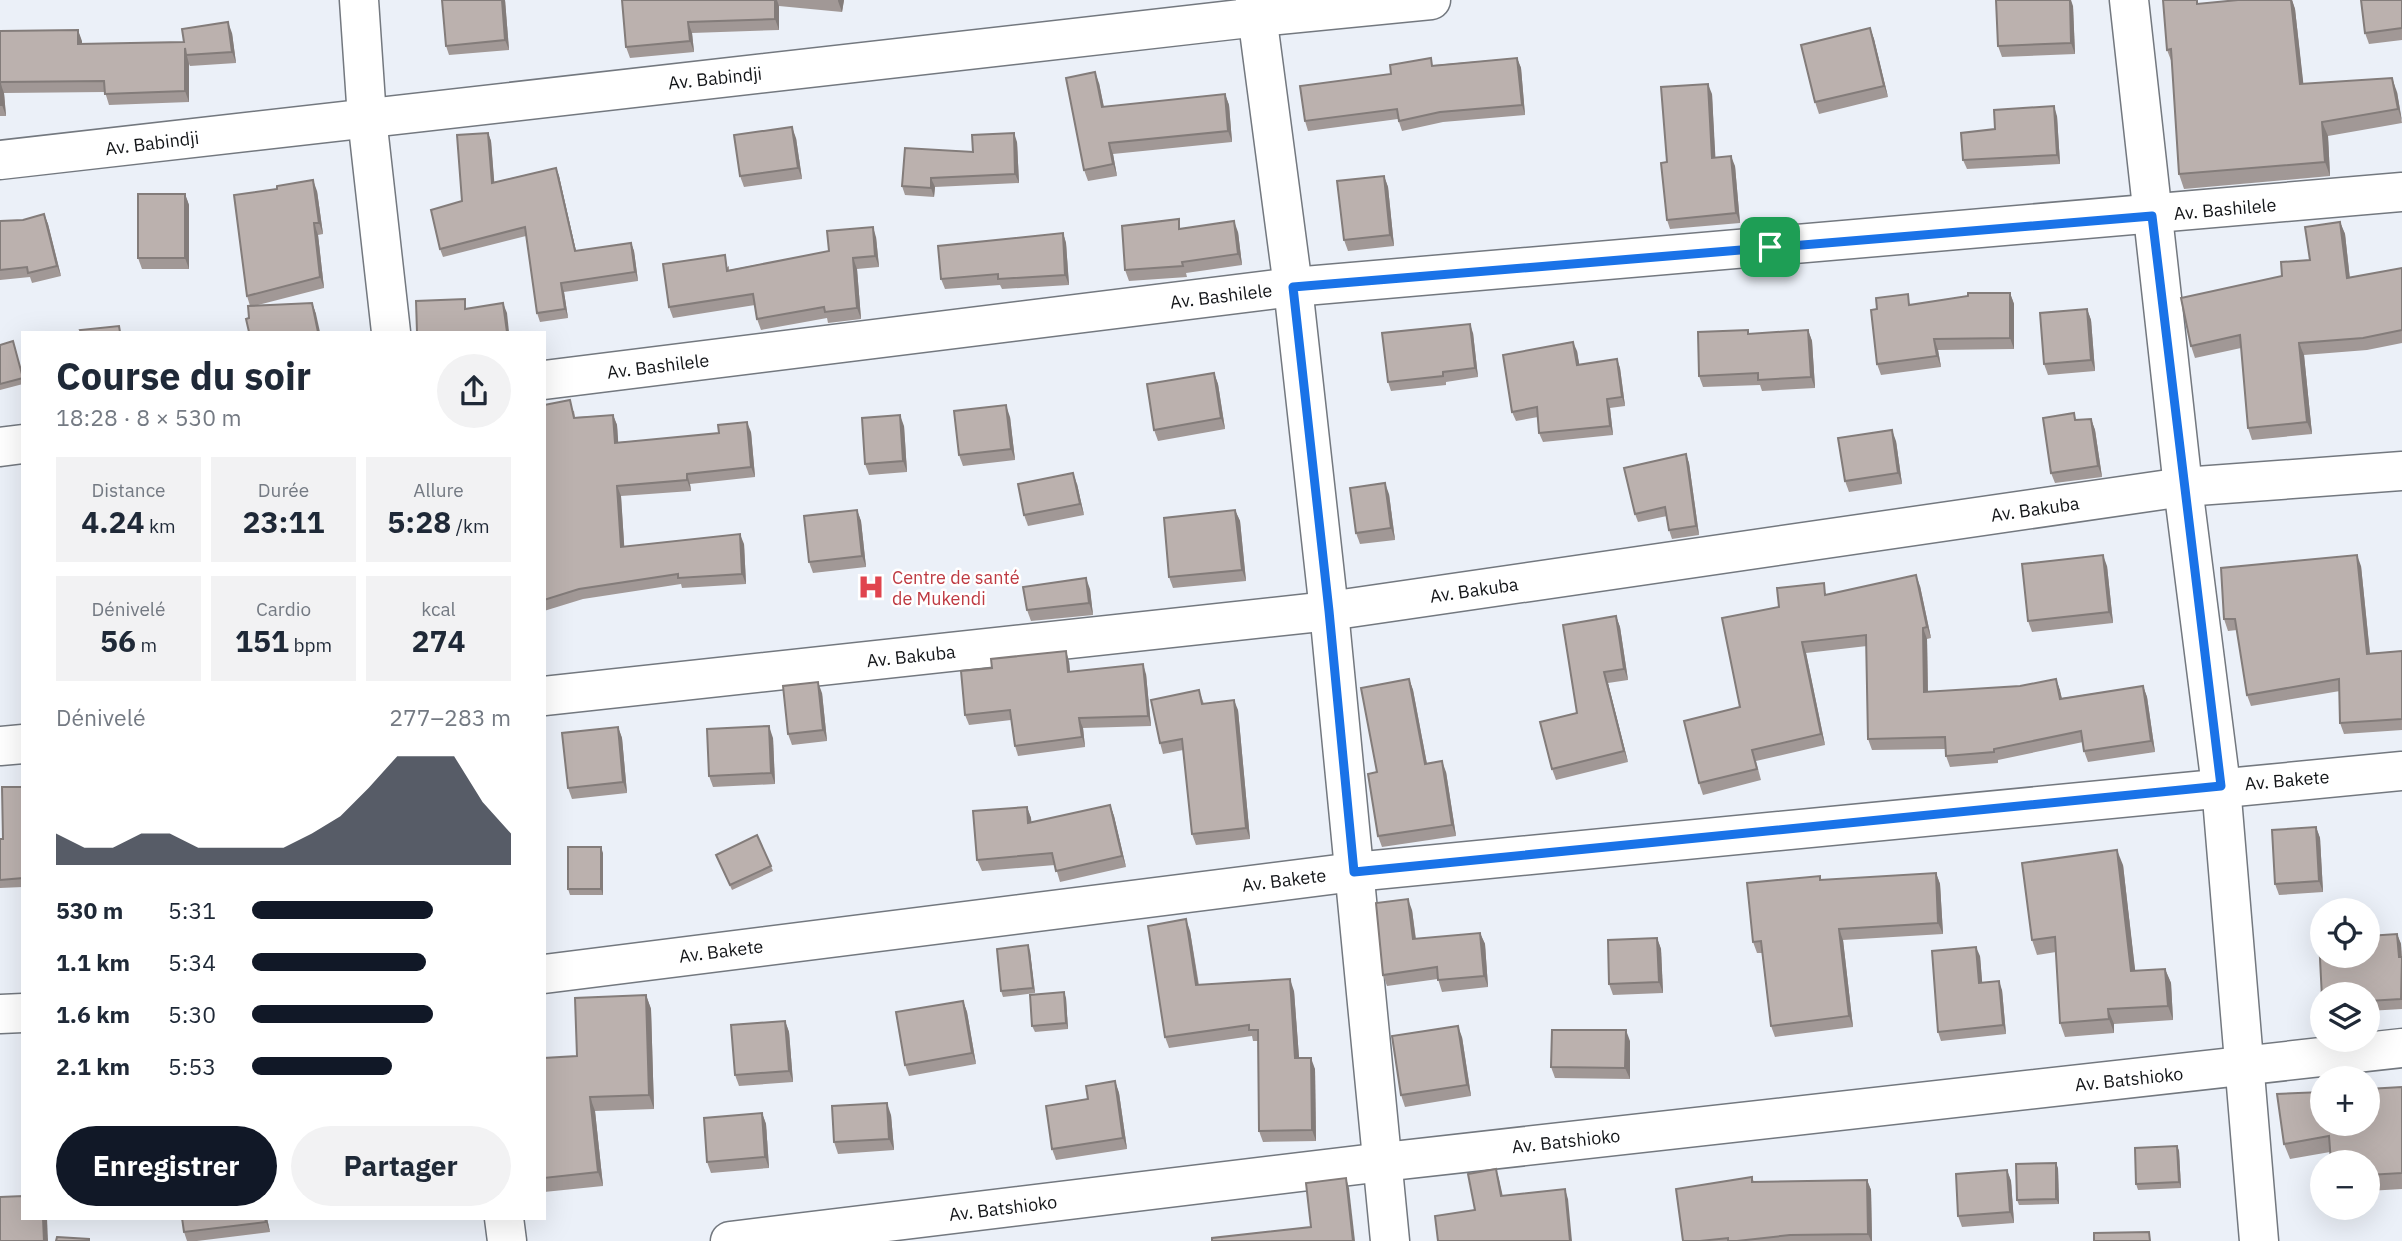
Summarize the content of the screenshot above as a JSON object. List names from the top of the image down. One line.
{"streets":{"street":["Av. Babindji","Av. Bashilele","Av. Bakuba","Av. Bakete","Av. Batshioko"]},"places":{"hospital":["Centre de santé de Mukendi"]},"page":{"heading":["Course du soir","18:28 · 8 × 530 m"],"stats":[["Distance","4.24 km"],["Durée","23:11"],["Allure","5:28 /km"],["Dénivelé","56 m"],["Cardio","151 bpm"],["kcal","274"]],"chart":["Dénivelé","277–283 m"],"list":[{"name":"530 m","note":"5:31"},{"name":"1.1 km","note":"5:34"},{"name":"1.6 km","note":"5:30"},{"name":"2.1 km","note":"5:53"}],"map_buttons":["+","−"],"buttons":["Enregistrer","Partager"]}}
